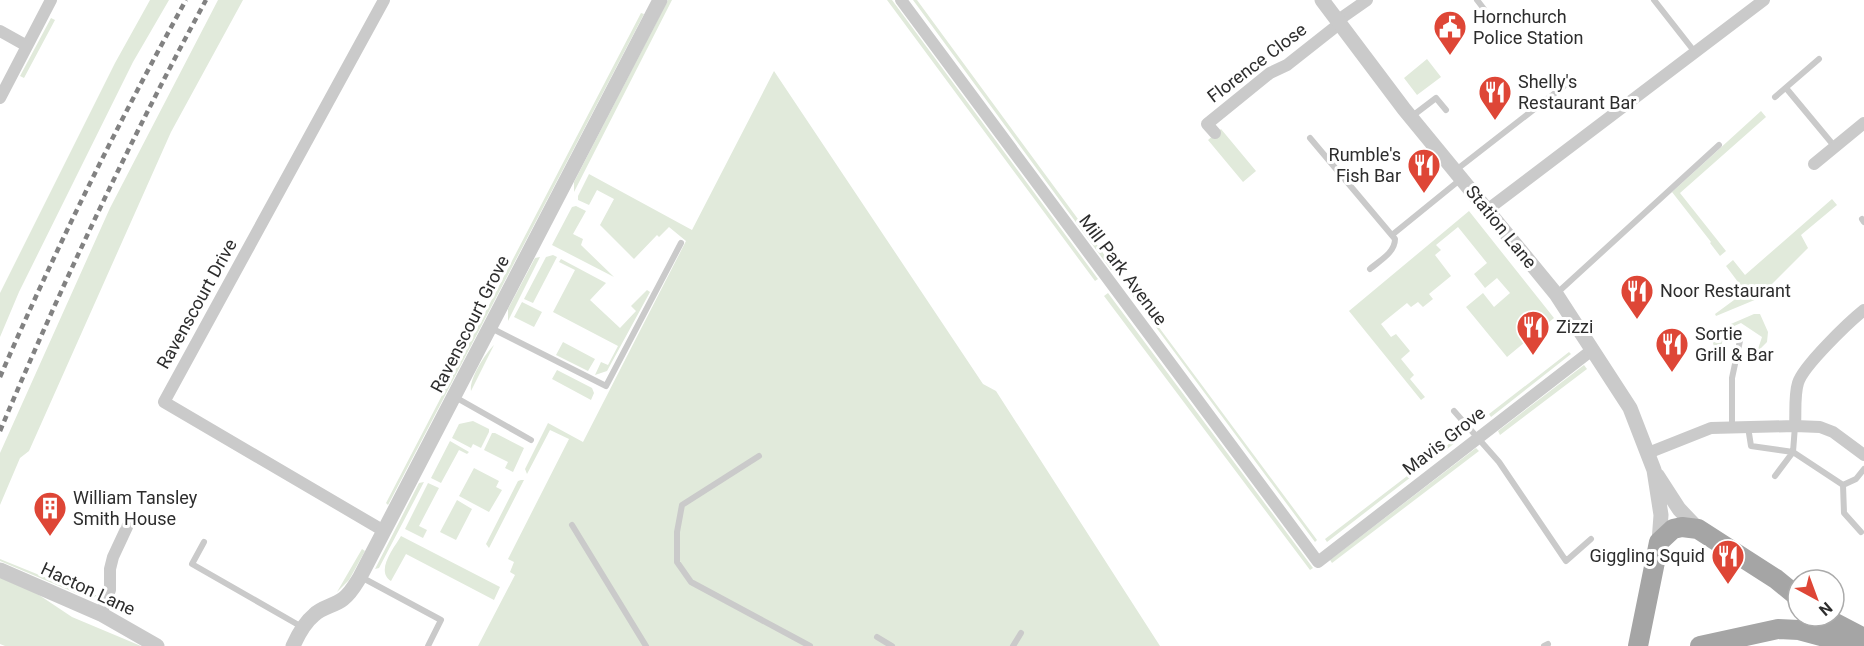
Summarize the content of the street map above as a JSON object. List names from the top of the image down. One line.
{"streets":{"main road":["Station Lane"],"street":["Florence Close","Mill Park Avenue","Ravenscourt Drive","Ravenscourt Grove","Mavis Grove","Hacton Lane"]},"crossings":[["Florence Close","Station Lane"],["Station Lane","Mavis Grove"],["Mill Park Avenue","Mavis Grove"],["Ravenscourt Drive","Ravenscourt Grove"]],"places":{"public building":["Hornchurch Police Station"],"restaurant":["Shelly's Restaurant Bar","Rumble's Fish Bar","Noor Restaurant","Zizzi","Sortie Grill & Bar","Giggling Squid"],"building":["William Tansley Smith House"]},"north":"bottom right"}
